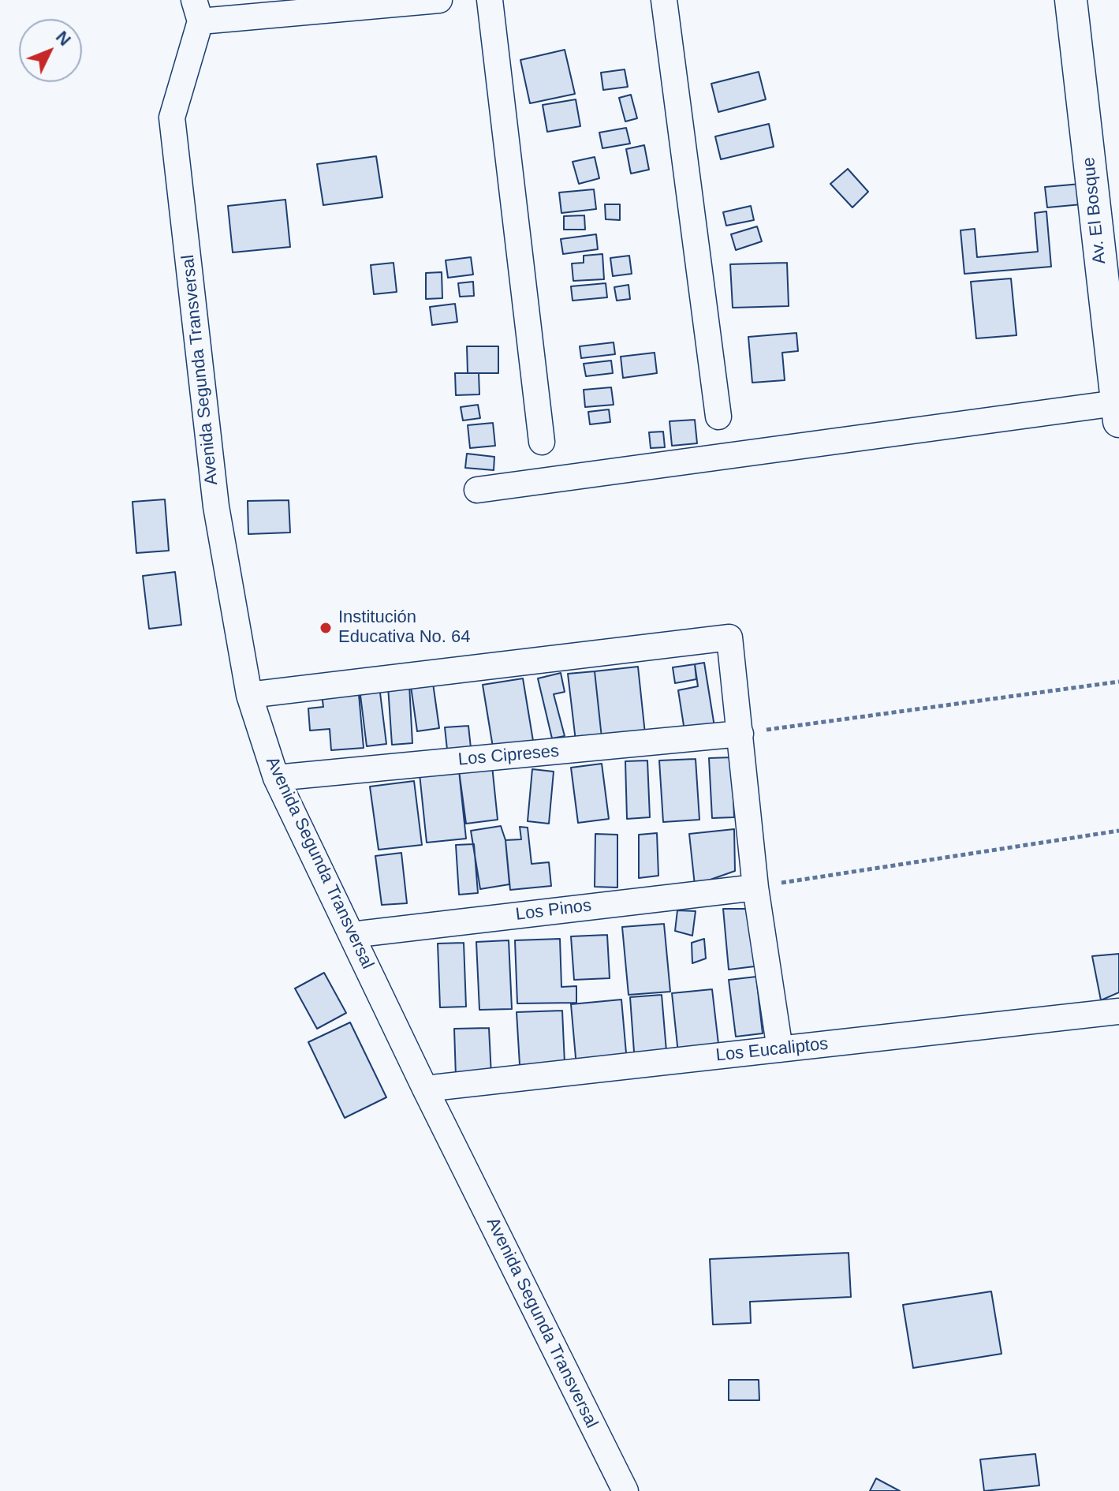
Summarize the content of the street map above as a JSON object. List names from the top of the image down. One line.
{"streets":{"street":["Av. El Bosque","Avenida Segunda Transversal","Los Cipreses","Los Pinos","Los Eucaliptos"]},"crossings":[["Avenida Segunda Transversal","Los Cipreses"],["Avenida Segunda Transversal","Los Pinos"],["Avenida Segunda Transversal","Los Eucaliptos"]],"places":["Institución Educativa No. 64"],"north":"top right"}
